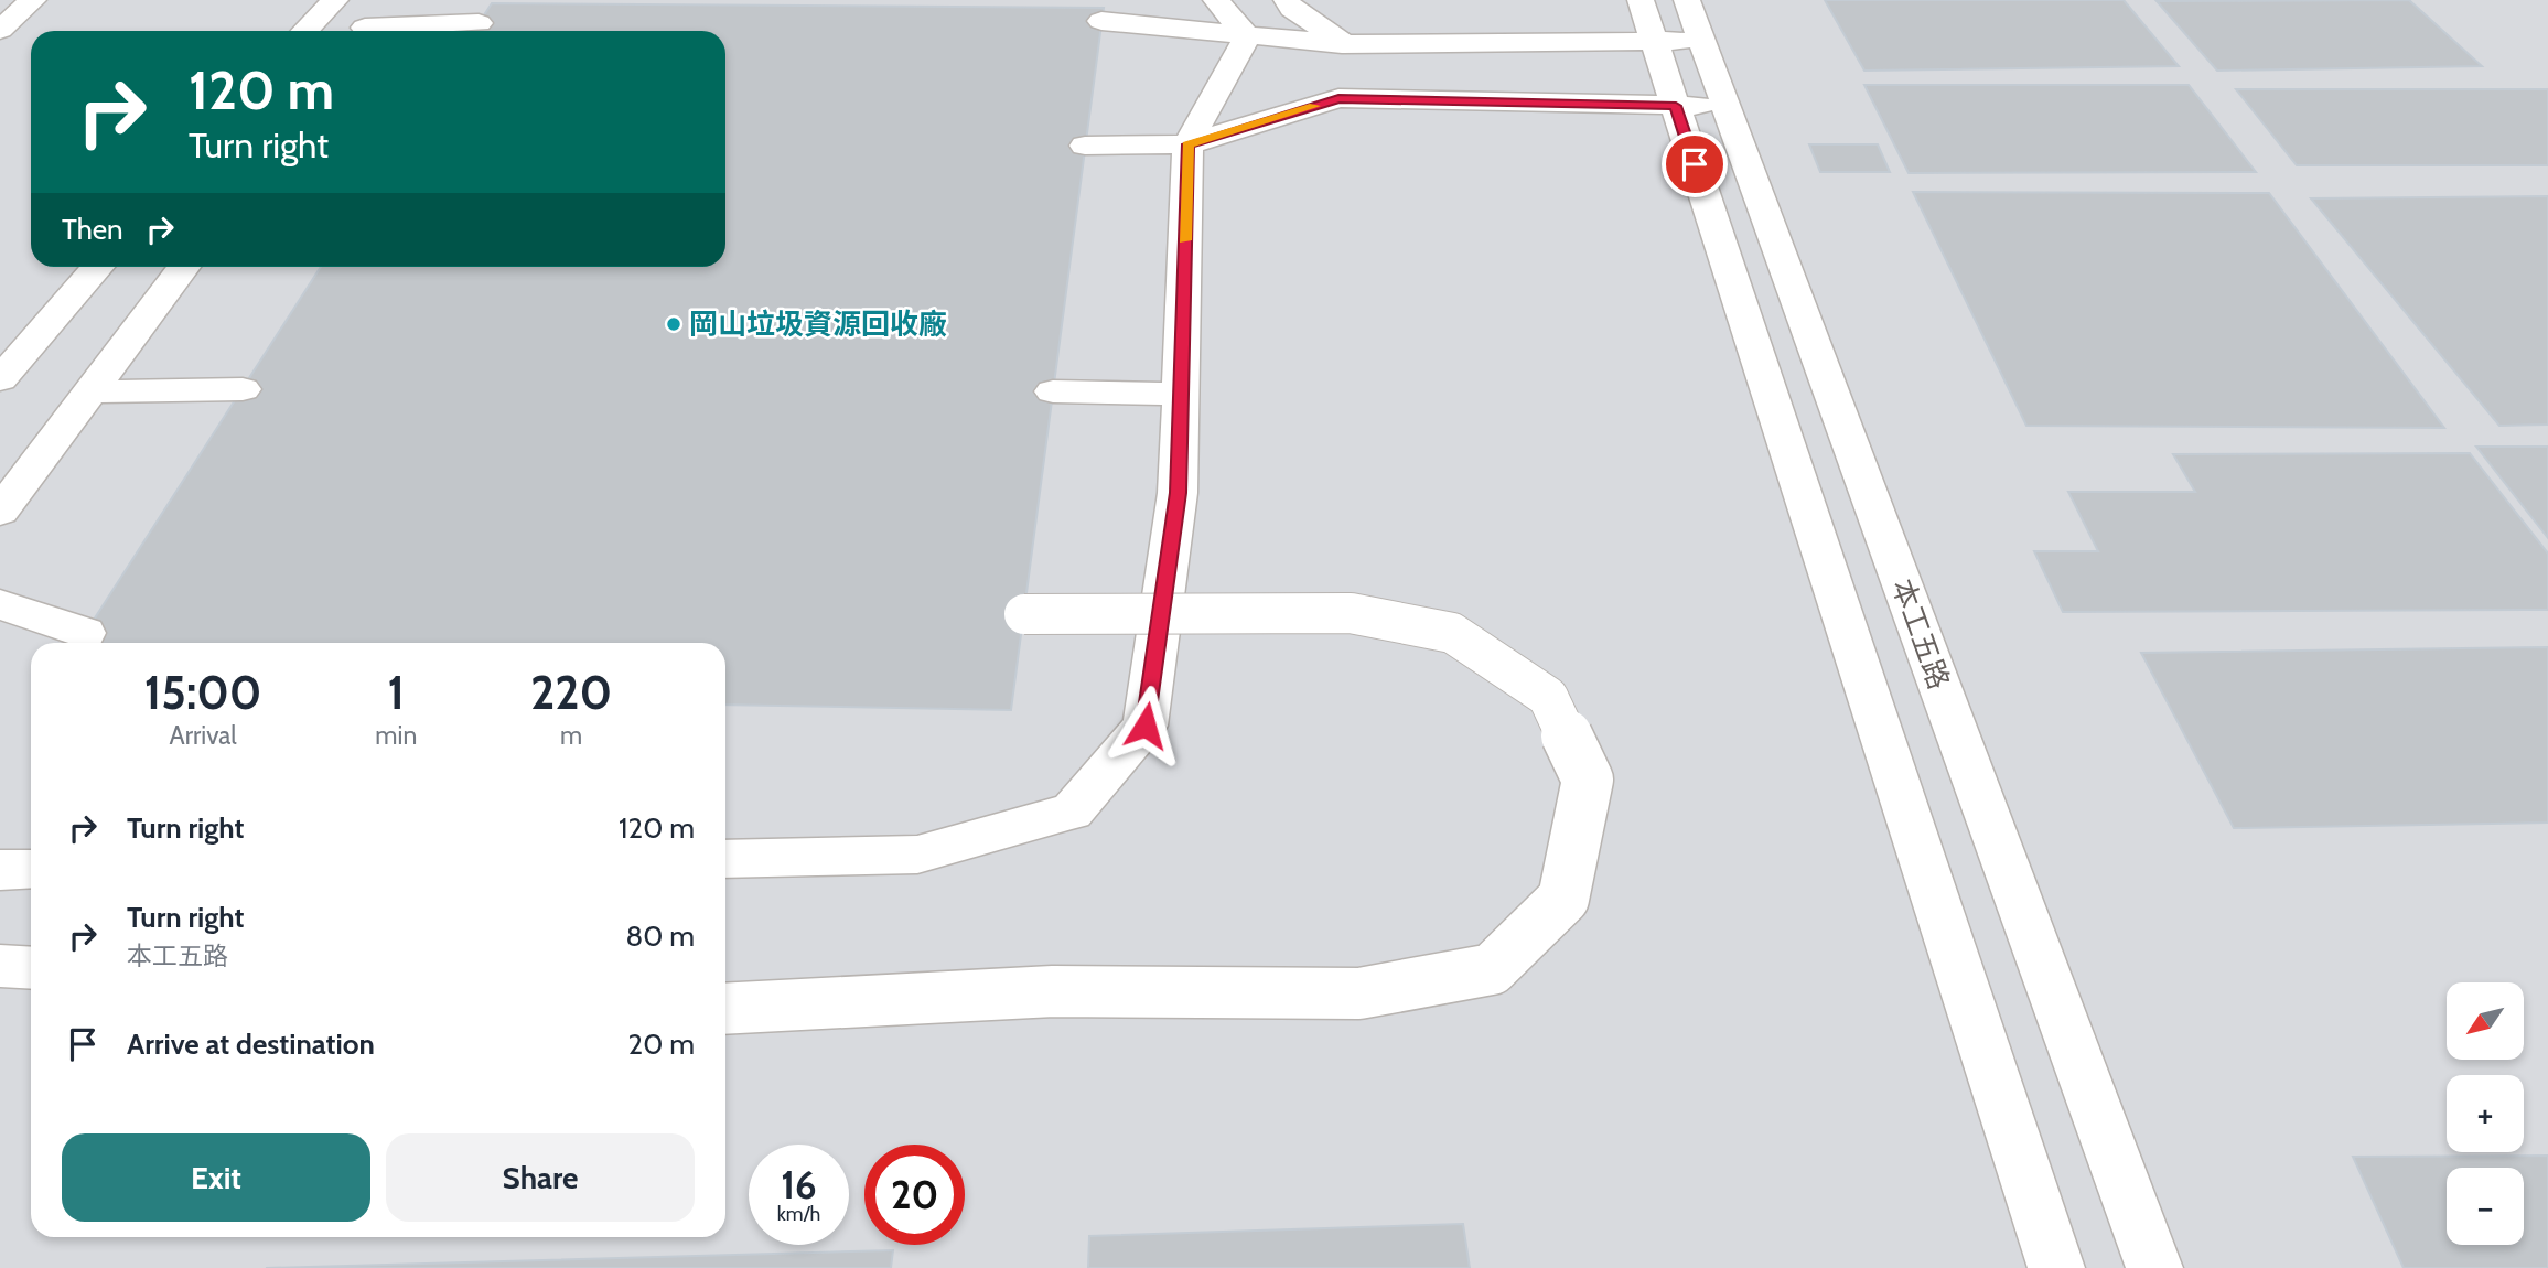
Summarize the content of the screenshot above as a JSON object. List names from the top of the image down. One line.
{"streets":{"street":["本工五路"]},"places":["岡山垃圾資源回收廠"],"north":"bottom left","page":{"turn":["120 m","Turn right"],"then":"Then","eta":["15:00","Arrival","1","min","220","m"],"list":[{"name":"Turn right","value":"120 m"},{"name":"Turn right","note":"本工五路","value":"80 m"},{"name":"Arrive at destination","value":"20 m"}],"map_buttons":["+","−"],"buttons":["Exit","Share"],"speed":"16 km/h","limit":"20"}}
